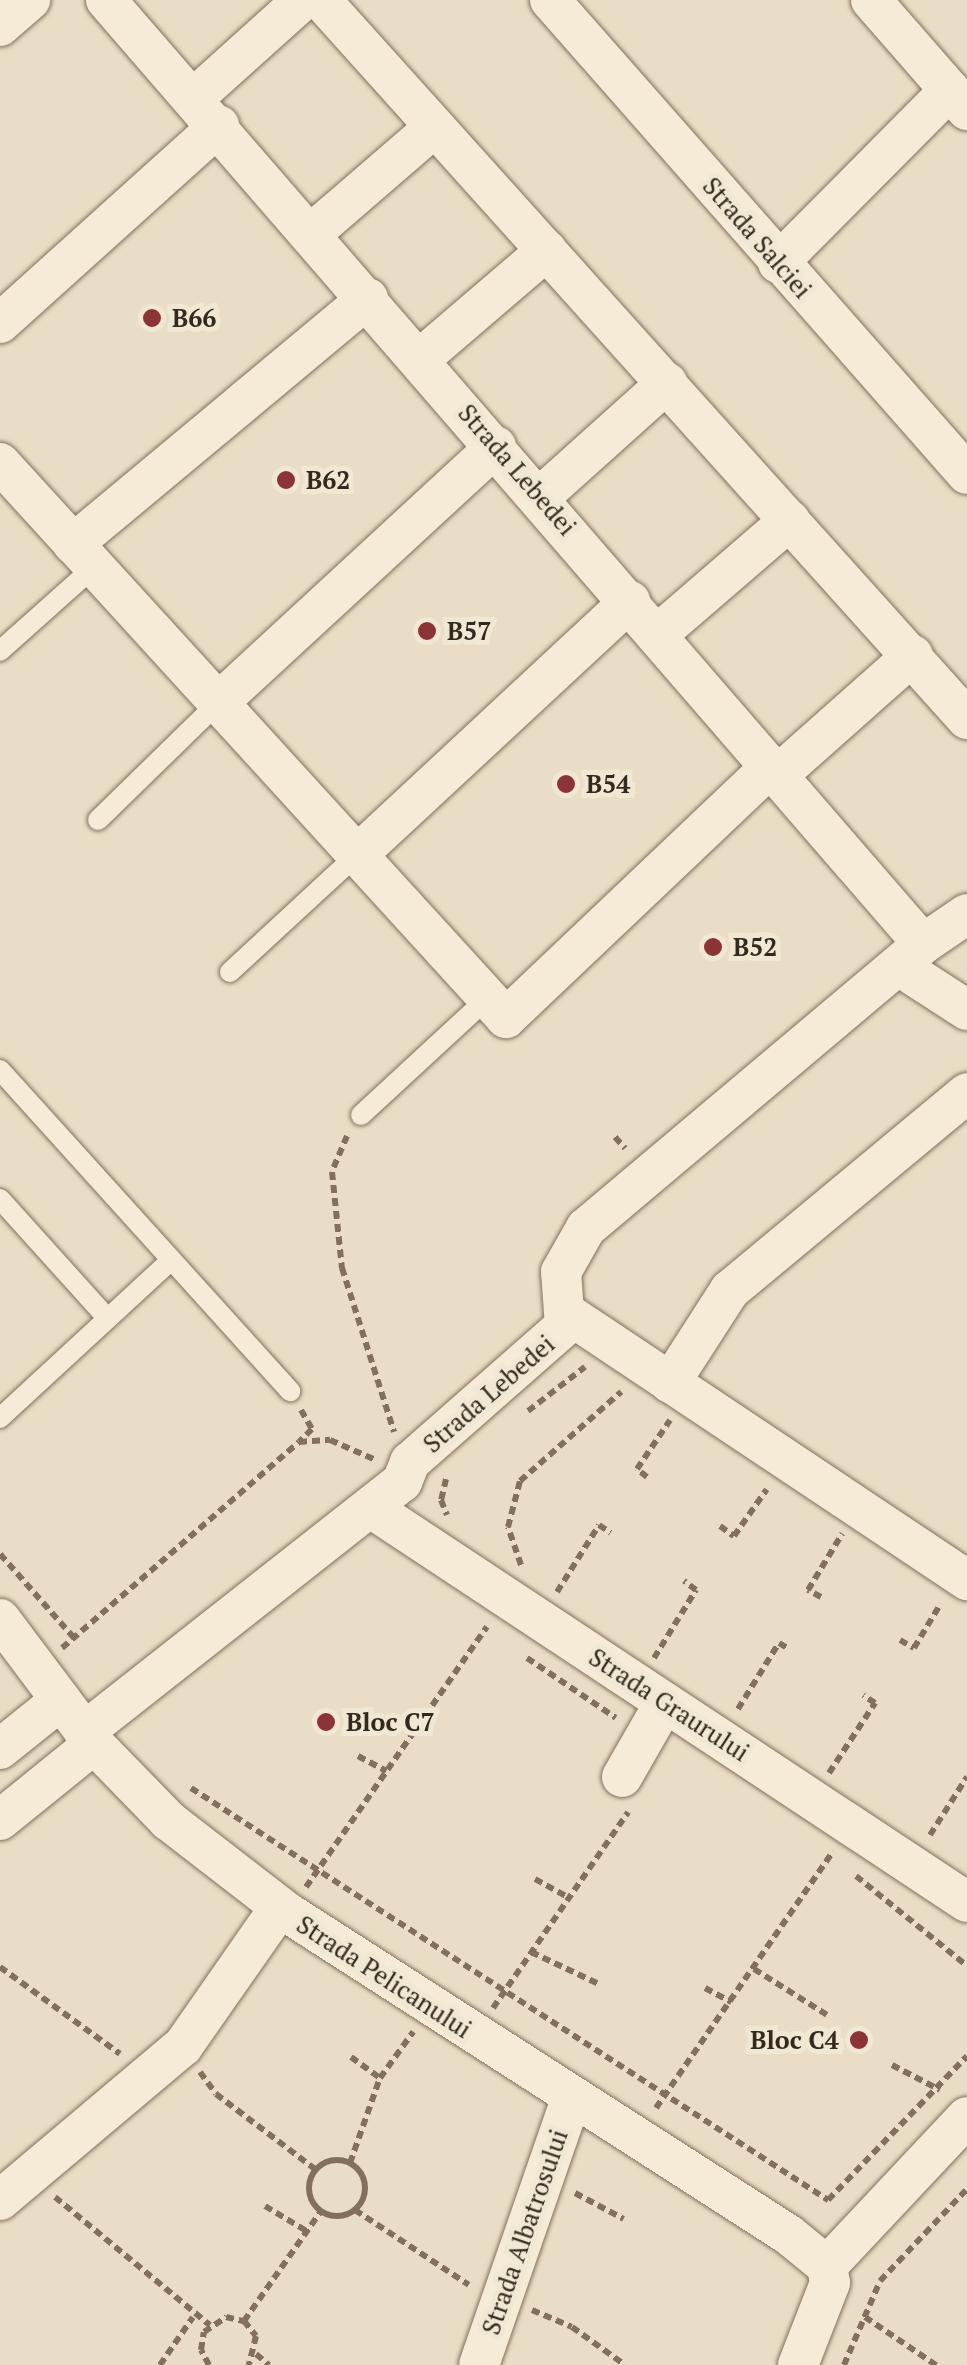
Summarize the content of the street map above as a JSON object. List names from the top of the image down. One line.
{"streets":{"street":["Strada Salciei","Strada Lebedei","Strada Graurului","Strada Pelicanului","Strada Albatrosului"]},"crossings":[["Strada Lebedei","Strada Graurului"],["Strada Lebedei","Strada Pelicanului"],["Strada Pelicanului","Strada Albatrosului"]],"places":["B66","B62","B57","B54","B52","Bloc C7","Bloc C4"]}
